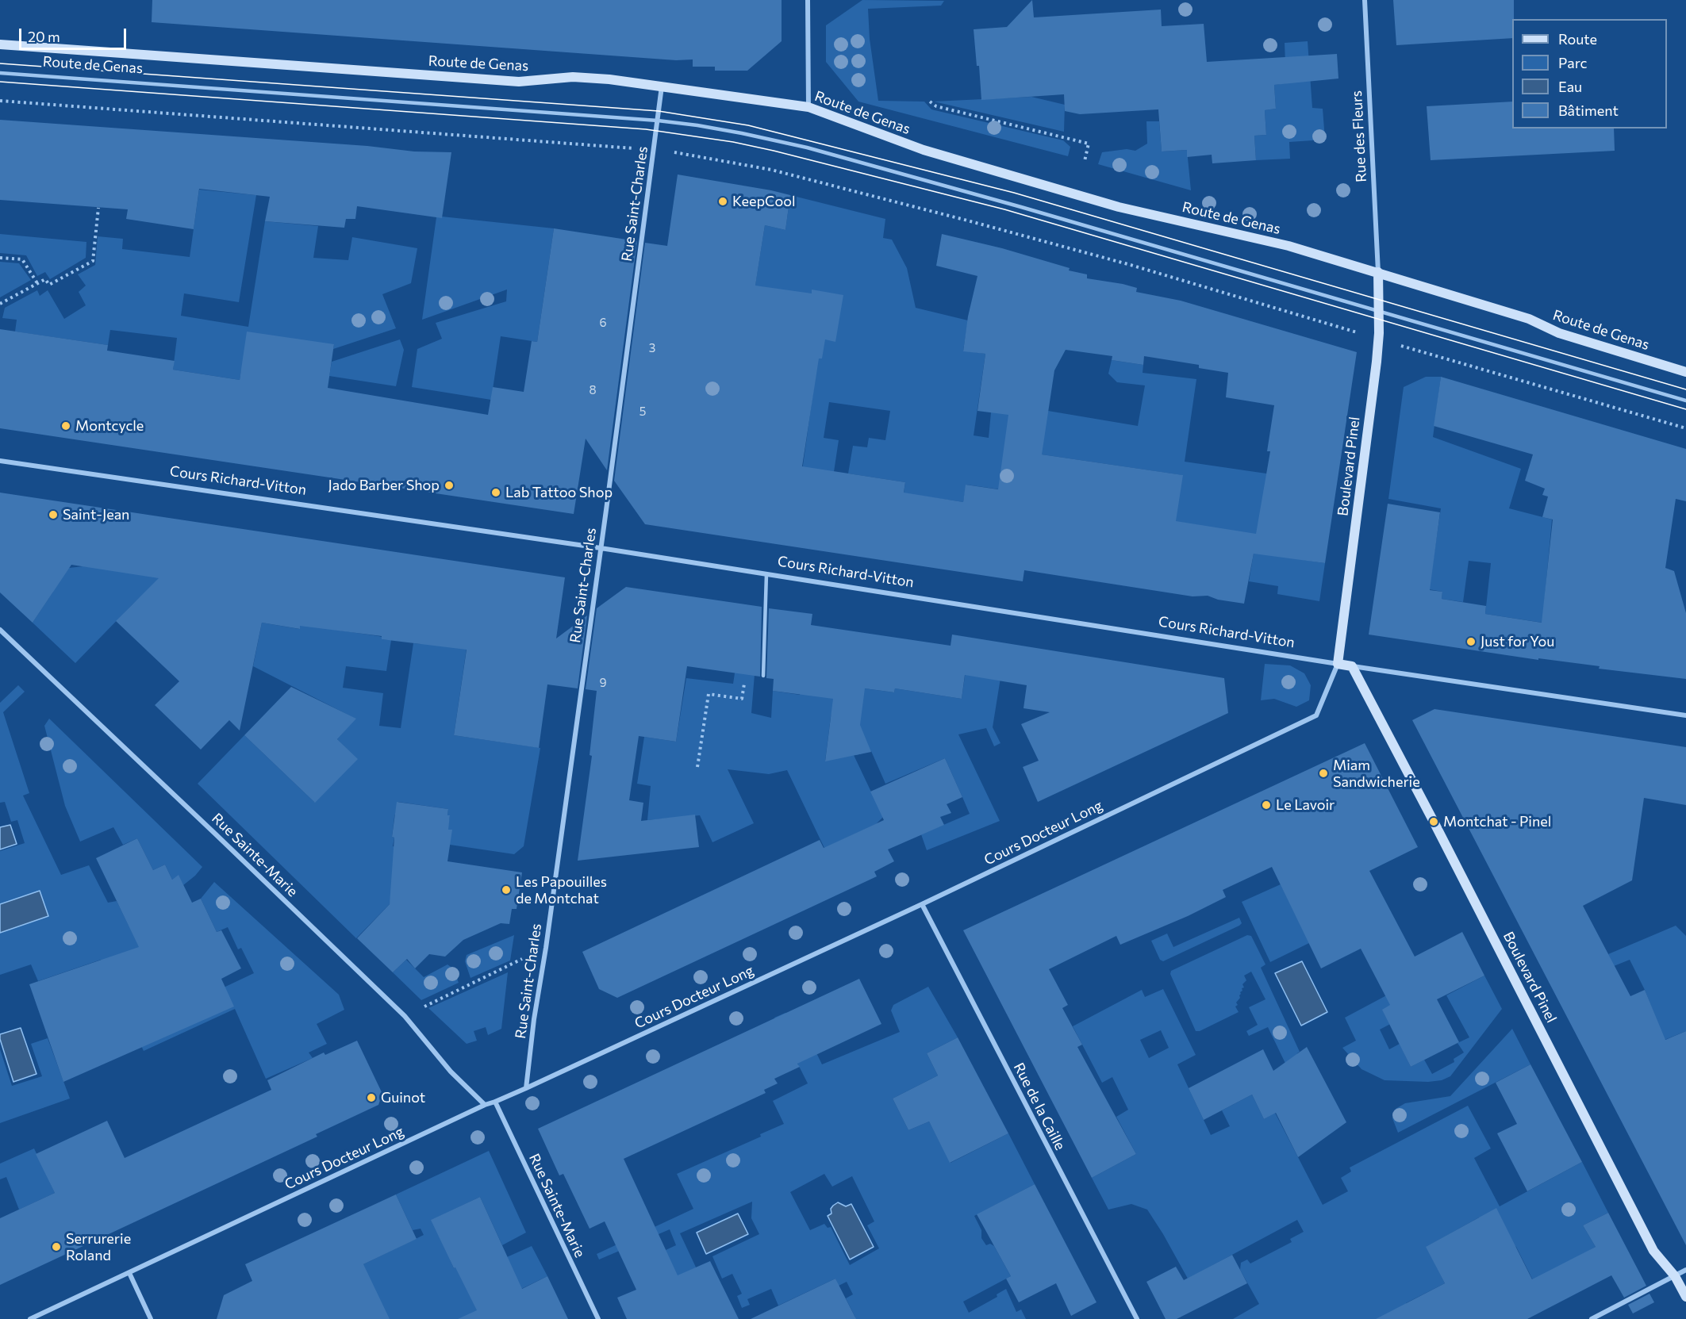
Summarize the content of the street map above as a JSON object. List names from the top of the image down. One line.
{"streets":{"main road":["Route de Genas","Boulevard Pinel","Cours Richard-Vitton"],"street":["Rue des Fleurs","Rue Saint-Charles","Cours Docteur Long","Rue Sainte-Marie","Rue de la Caille"]},"crossings":[["Route de Genas","Rue des Fleurs"],["Route de Genas","Rue Saint-Charles"],["Route de Genas","Boulevard Pinel"],["Rue des Fleurs","Boulevard Pinel"],["Rue Saint-Charles","Cours Richard-Vitton"],["Rue Saint-Charles","Cours Docteur Long"],["Boulevard Pinel","Cours Richard-Vitton"],["Boulevard Pinel","Cours Docteur Long"],["Cours Richard-Vitton","Cours Docteur Long"],["Cours Docteur Long","Rue Sainte-Marie"],["Cours Docteur Long","Rue de la Caille"]],"places":["KeepCool","Montcycle","Jado Barber Shop","Lab Tattoo Shop","Saint-Jean","Just for You","Miam Sandwicherie","Le Lavoir","Montchat - Pinel","Les Papouilles de Montchat","Guinot","Serrurerie Roland"],"house_numbers":["6","3","8","5","9"],"legend":["Route","Parc","Eau","Bâtiment"],"scale_bar":"20 m"}
